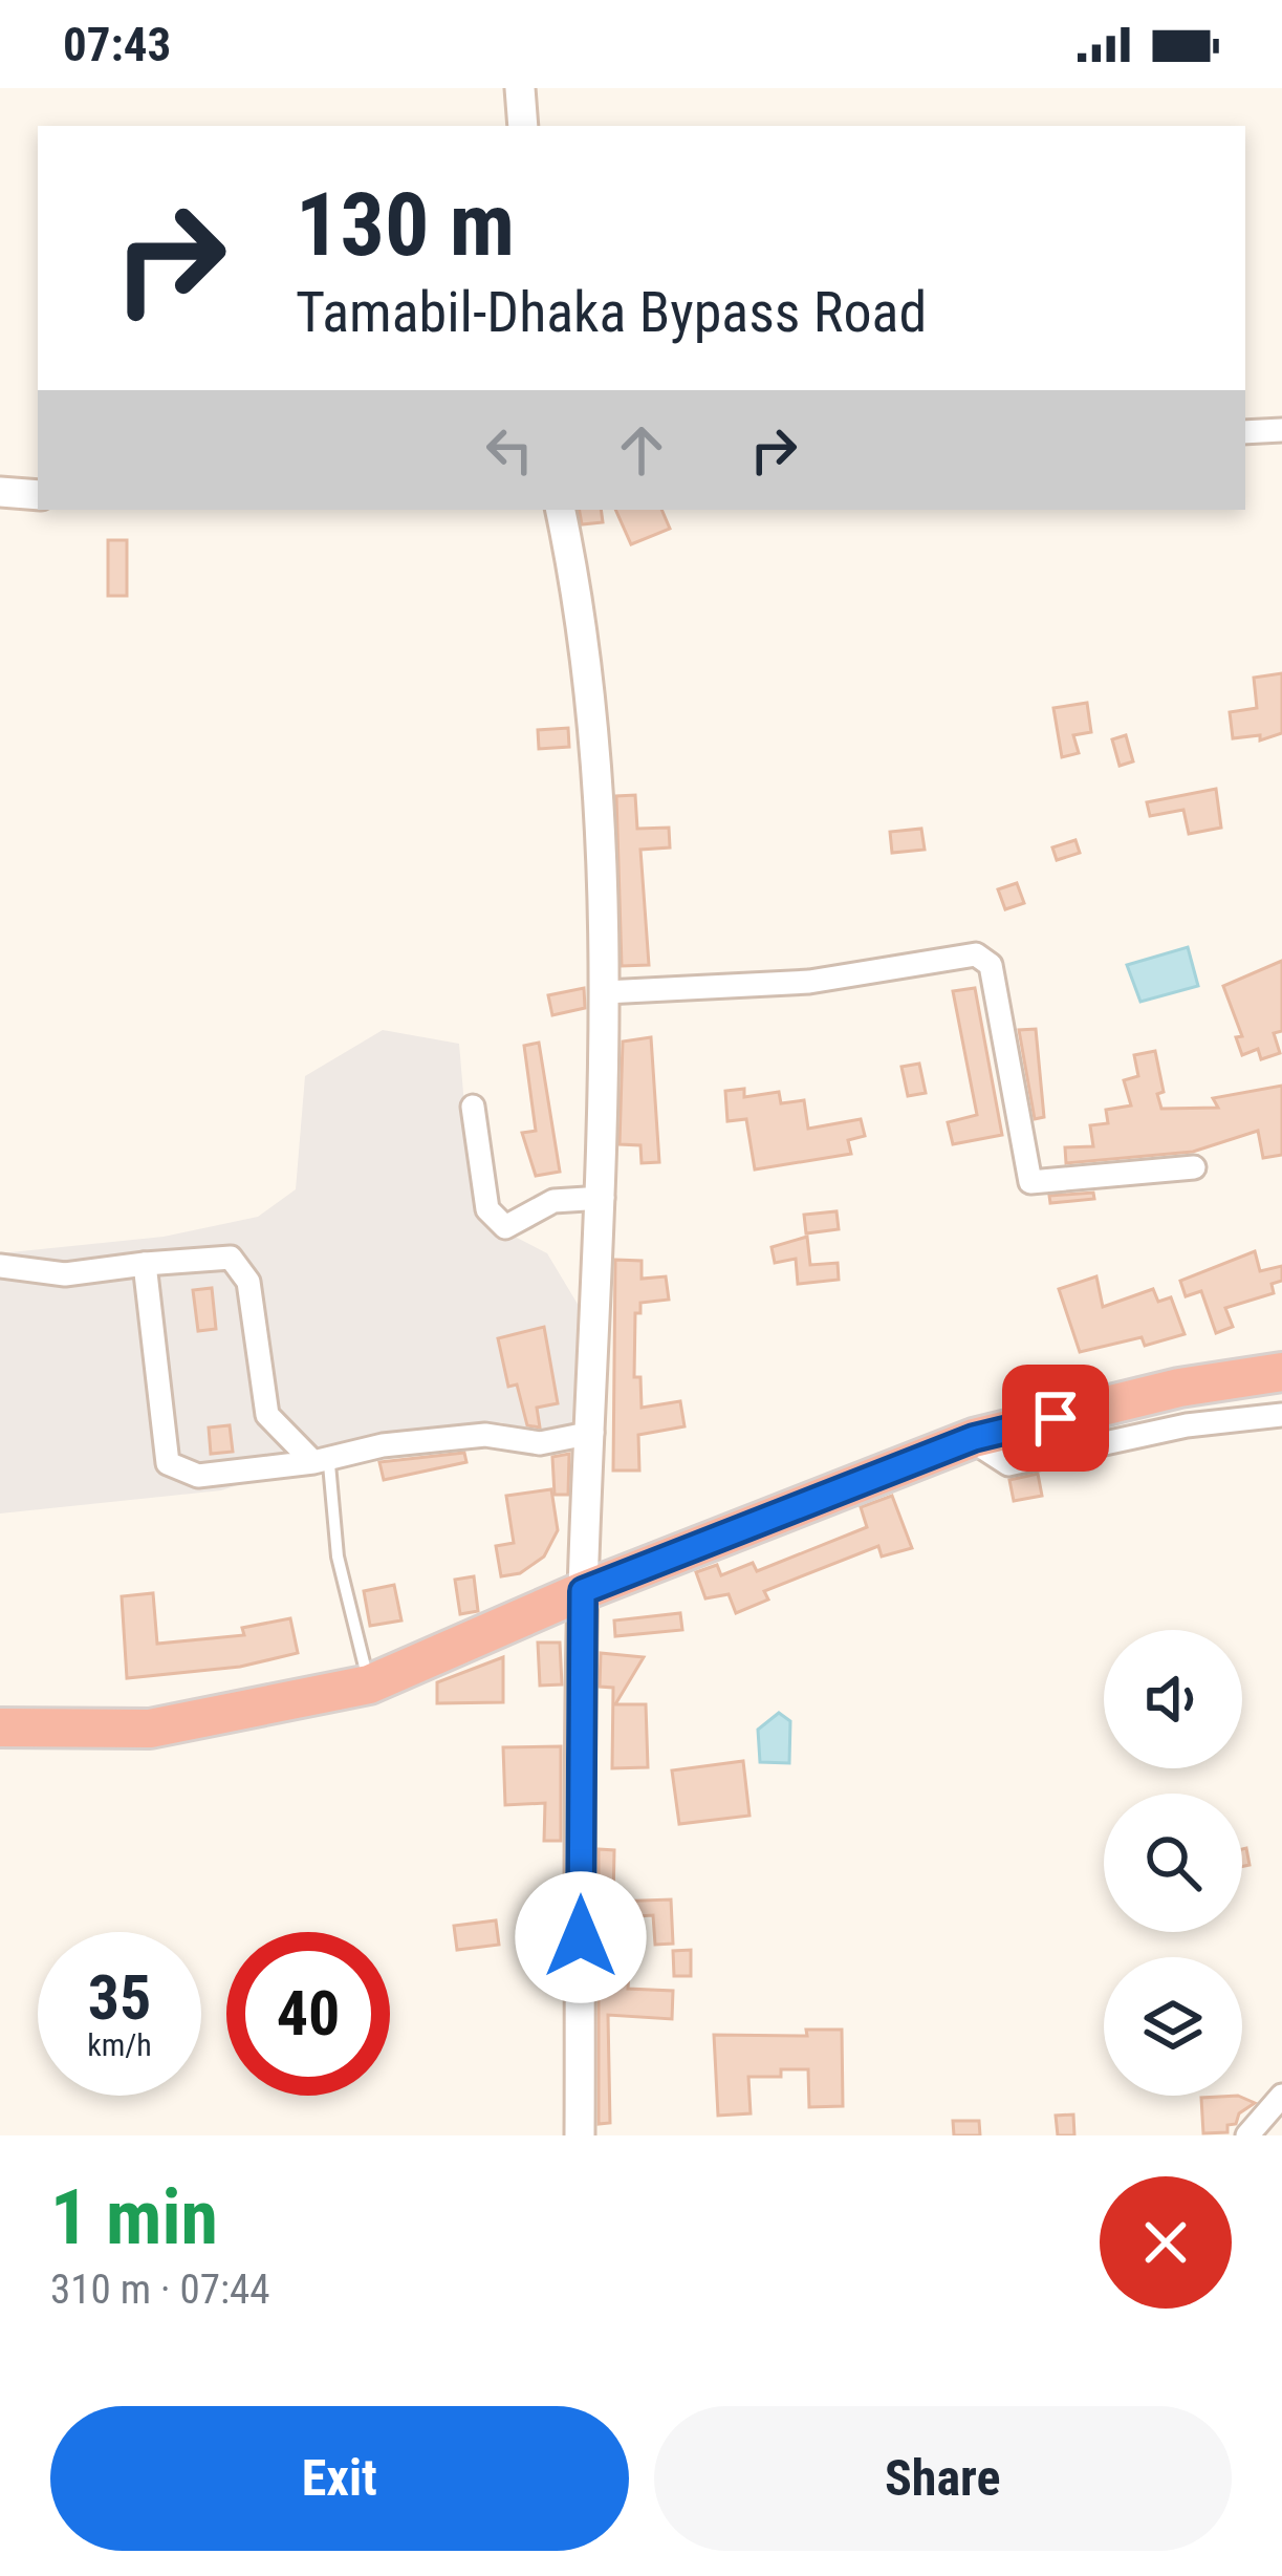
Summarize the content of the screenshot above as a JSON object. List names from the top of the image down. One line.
{"page":{"status":"07:43","turn":["130 m","Tamabil-Dhaka Bypass Road"],"speed":"35 km/h","limit":"40","heading":["1 min","310 m · 07:44"],"buttons":["Exit","Share"]}}
